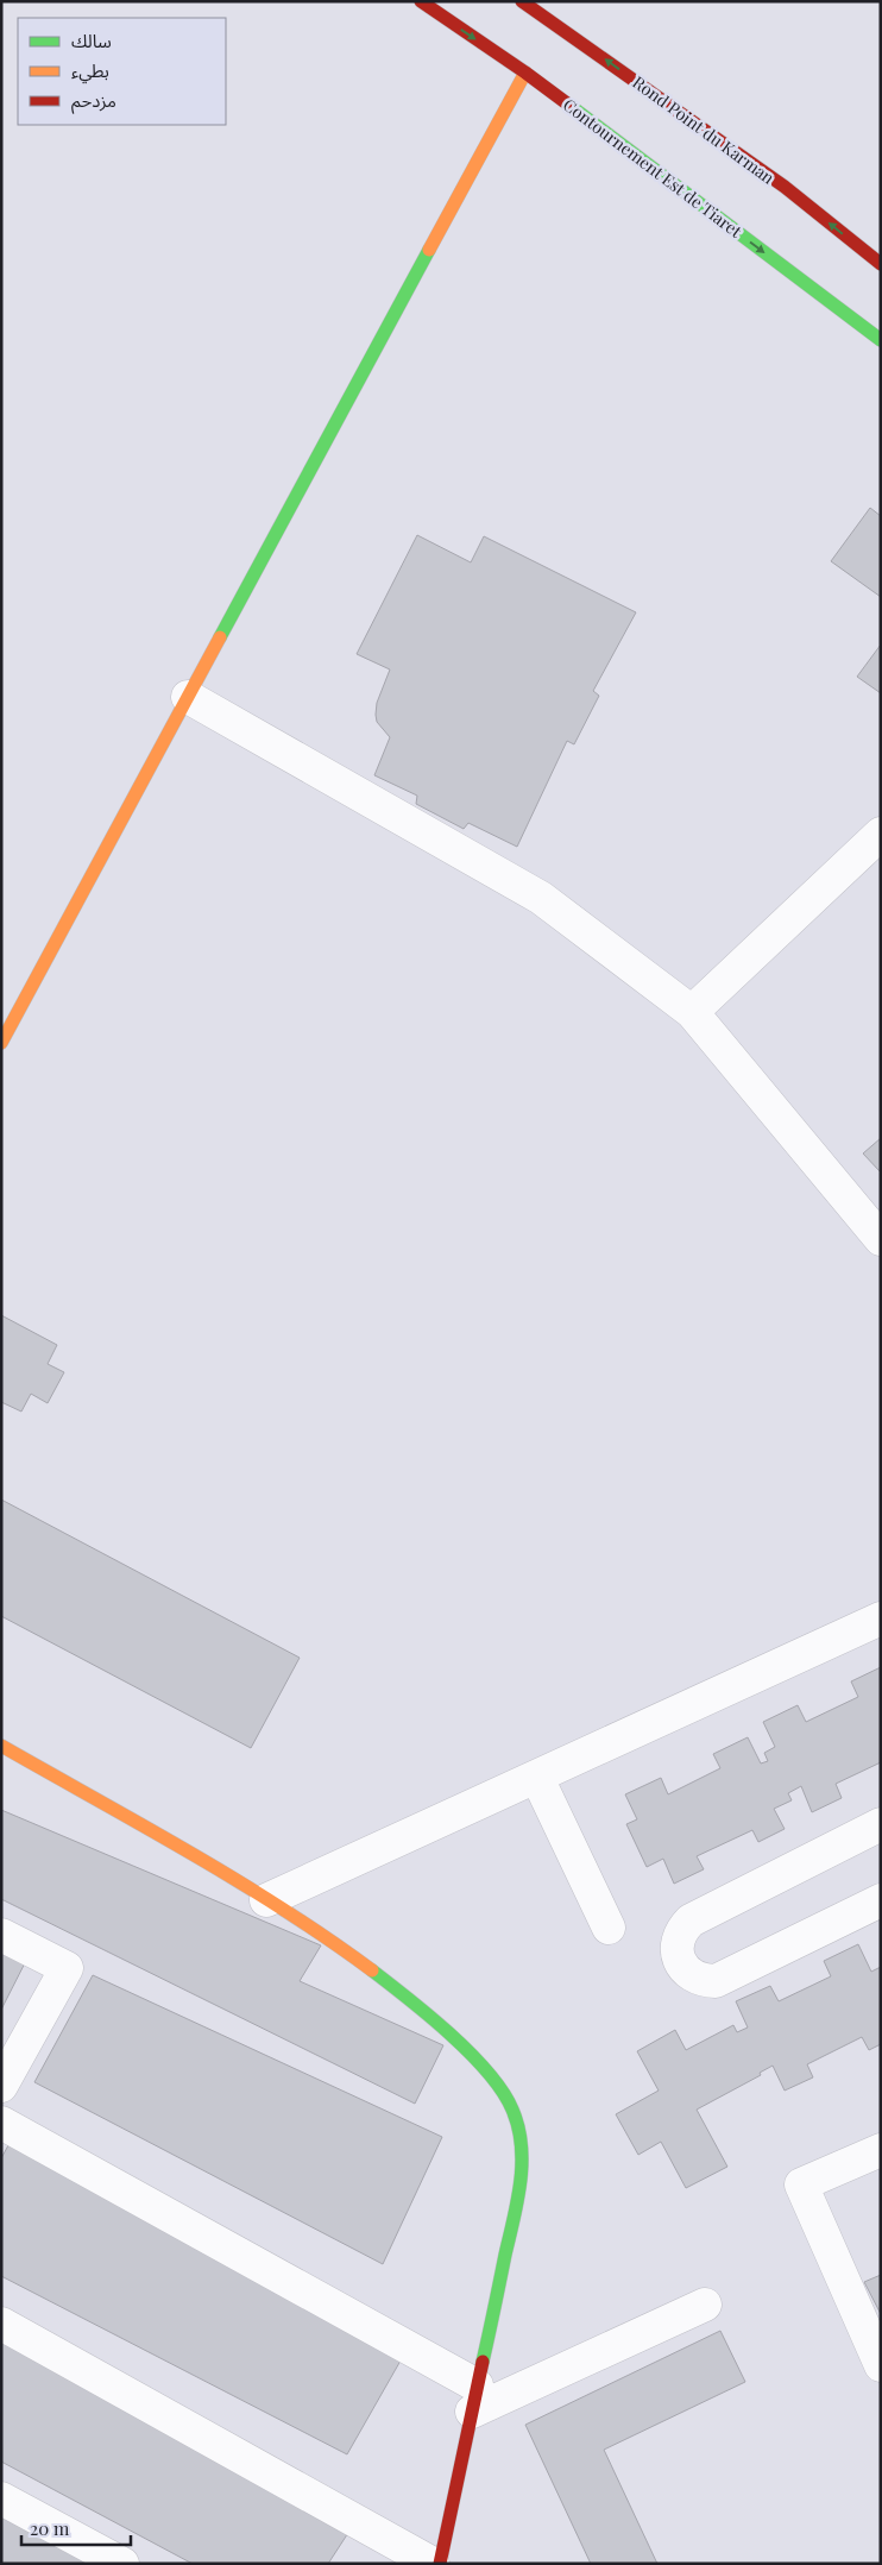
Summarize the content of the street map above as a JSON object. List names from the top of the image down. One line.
{"streets":{"main road":["Rond Point du Karman","Contournement Est de Tiaret"]},"one_way":["Rond Point du Karman","Contournement Est de Tiaret"],"legend":["سالك","بطيء","مزدحم"],"scale_bar":"20 m"}
